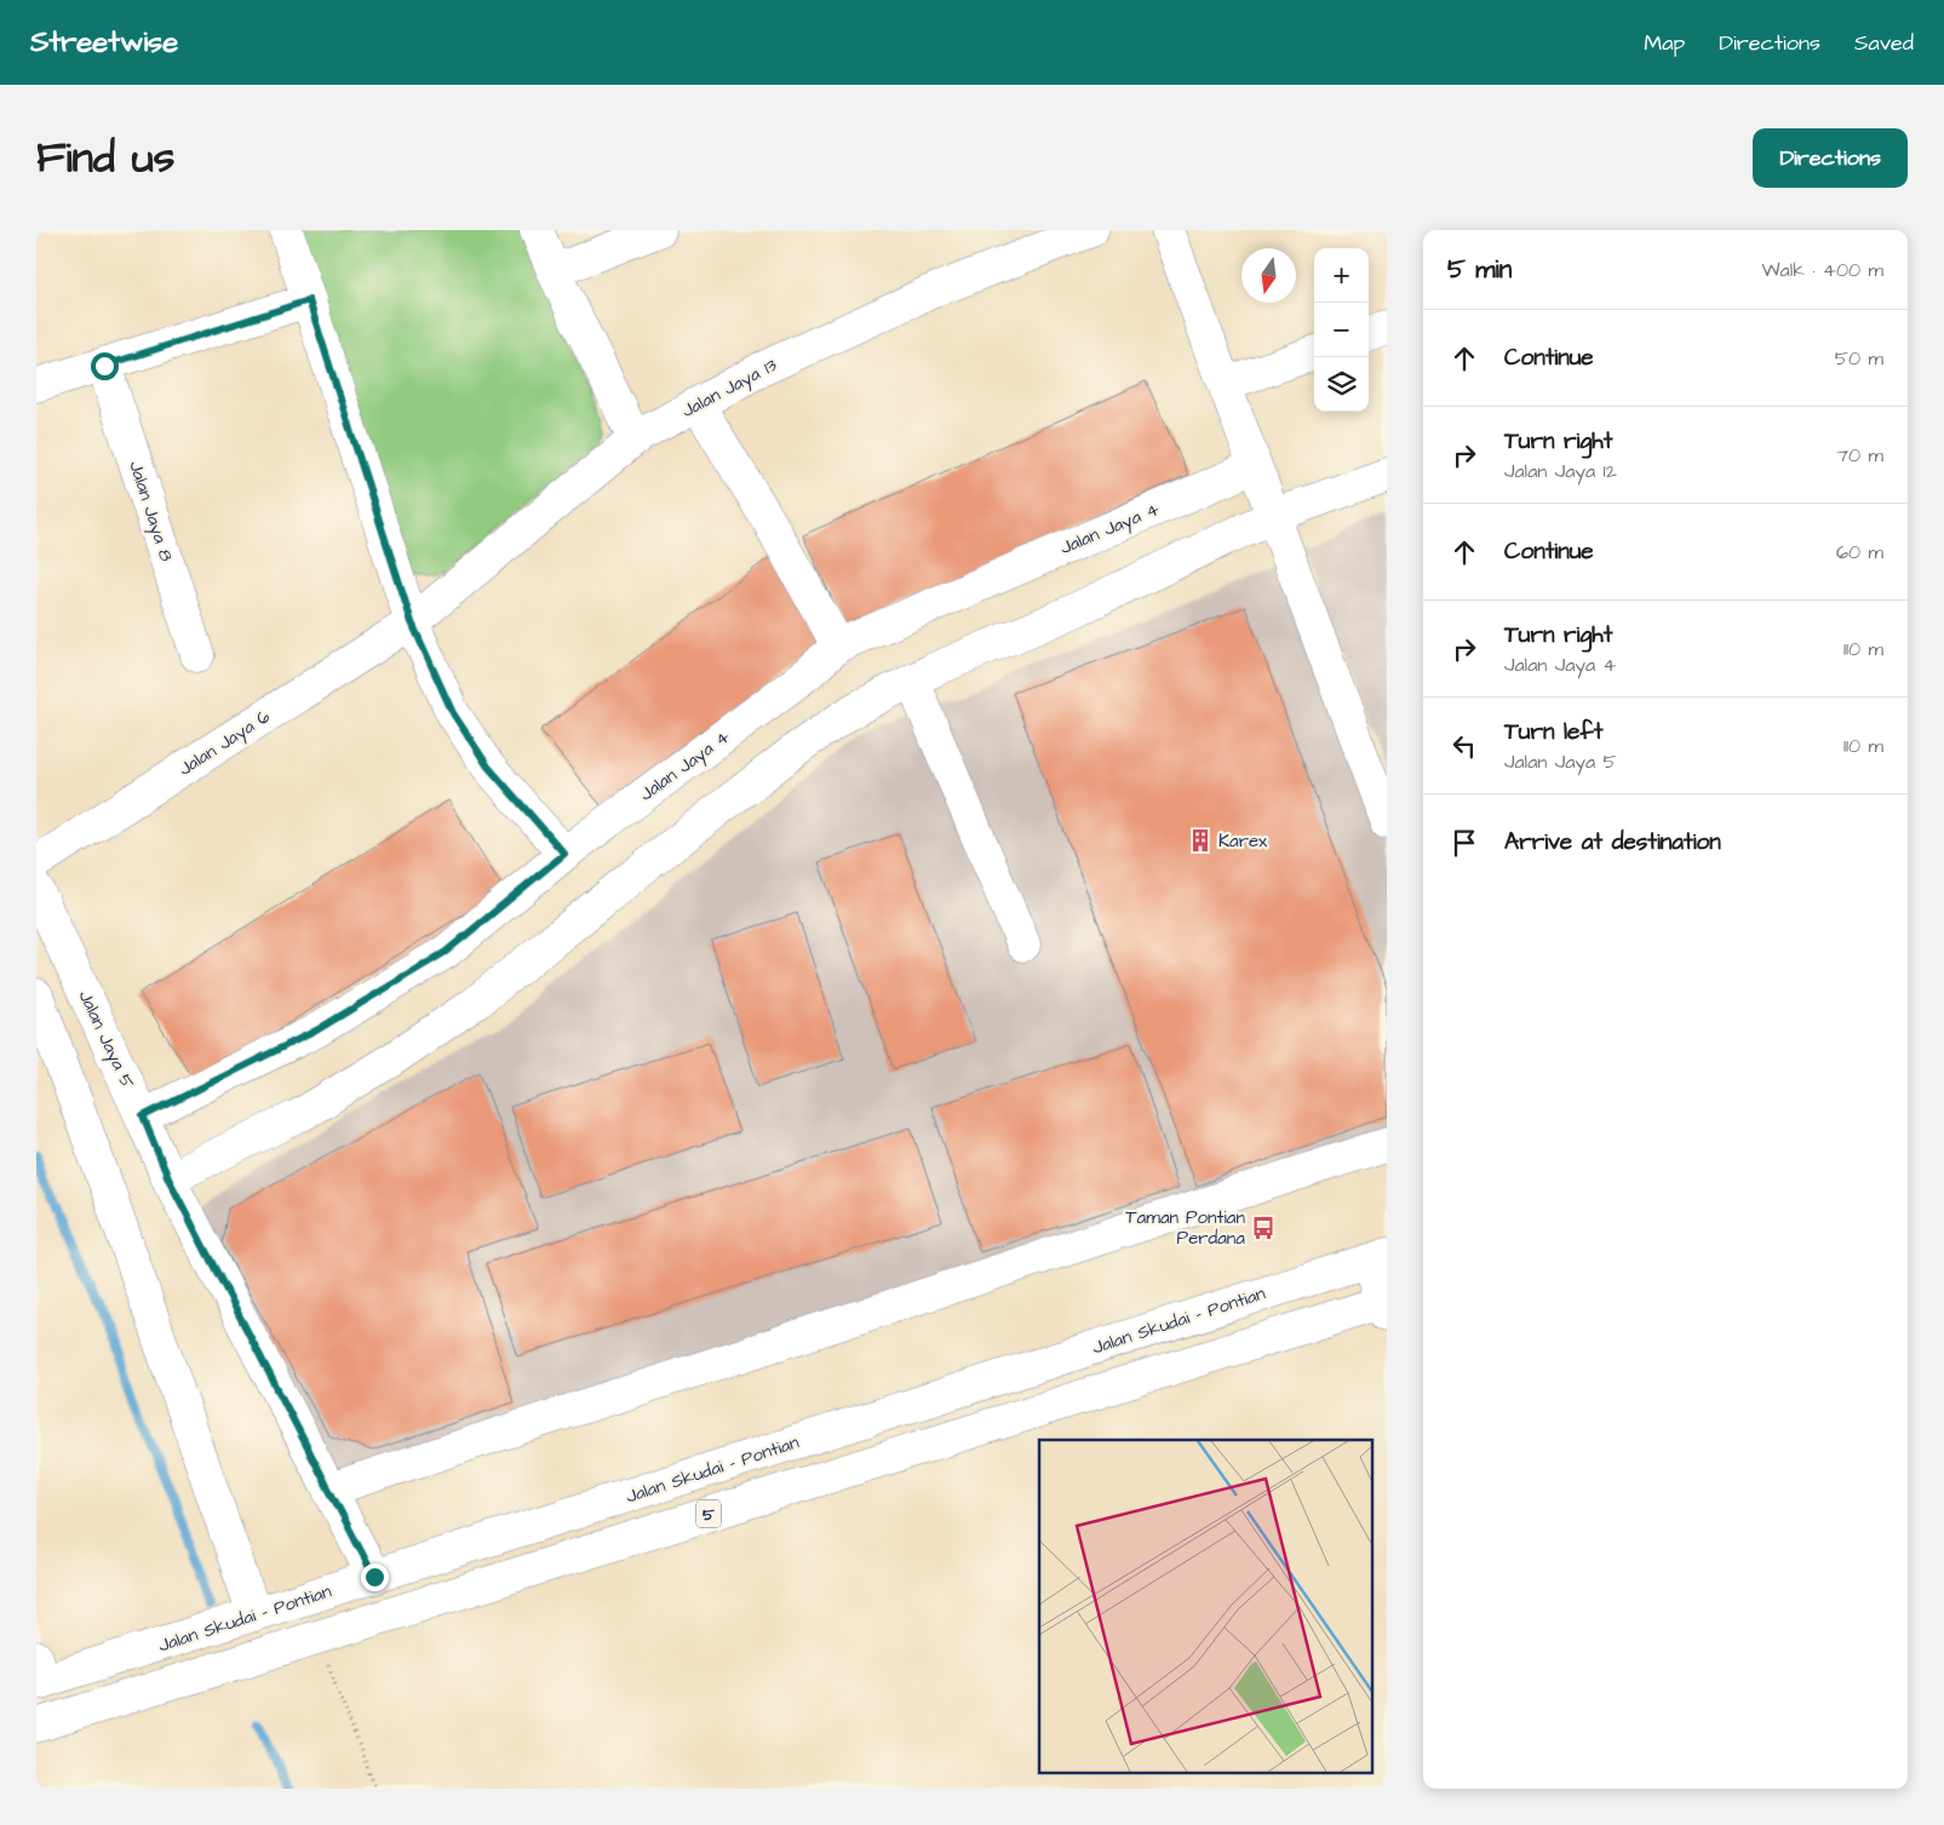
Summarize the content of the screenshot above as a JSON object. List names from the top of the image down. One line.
{"streets":{"main road":["Jalan Jaya 13","Jalan Jaya 8","Jalan Jaya 4","Jalan Jaya 6","Jalan Jaya 5","Jalan Skudai - Pontian","5"]},"crossings":[["Jalan Jaya 13","Jalan Jaya 6"],["Jalan Jaya 4","Jalan Jaya 5"],["Jalan Jaya 5","Jalan Skudai - Pontian"]],"places":{"building":["Karex"],"bus stop":["Taman Pontian Perdana"]},"north":"bottom","page":{"header":"Streetwise","nav":["Map","Directions","Saved"],"title":"Find us","buttons":"Directions","heading":["5 min","Walk · 400 m"],"map_buttons":["+","−"],"list":[["Continue","50 m"],["Turn right","Jalan Jaya 12","70 m"],["Continue","60 m"],["Turn right","Jalan Jaya 4","110 m"],["Turn left","Jalan Jaya 5","110 m"],"Arrive at destination"]}}
